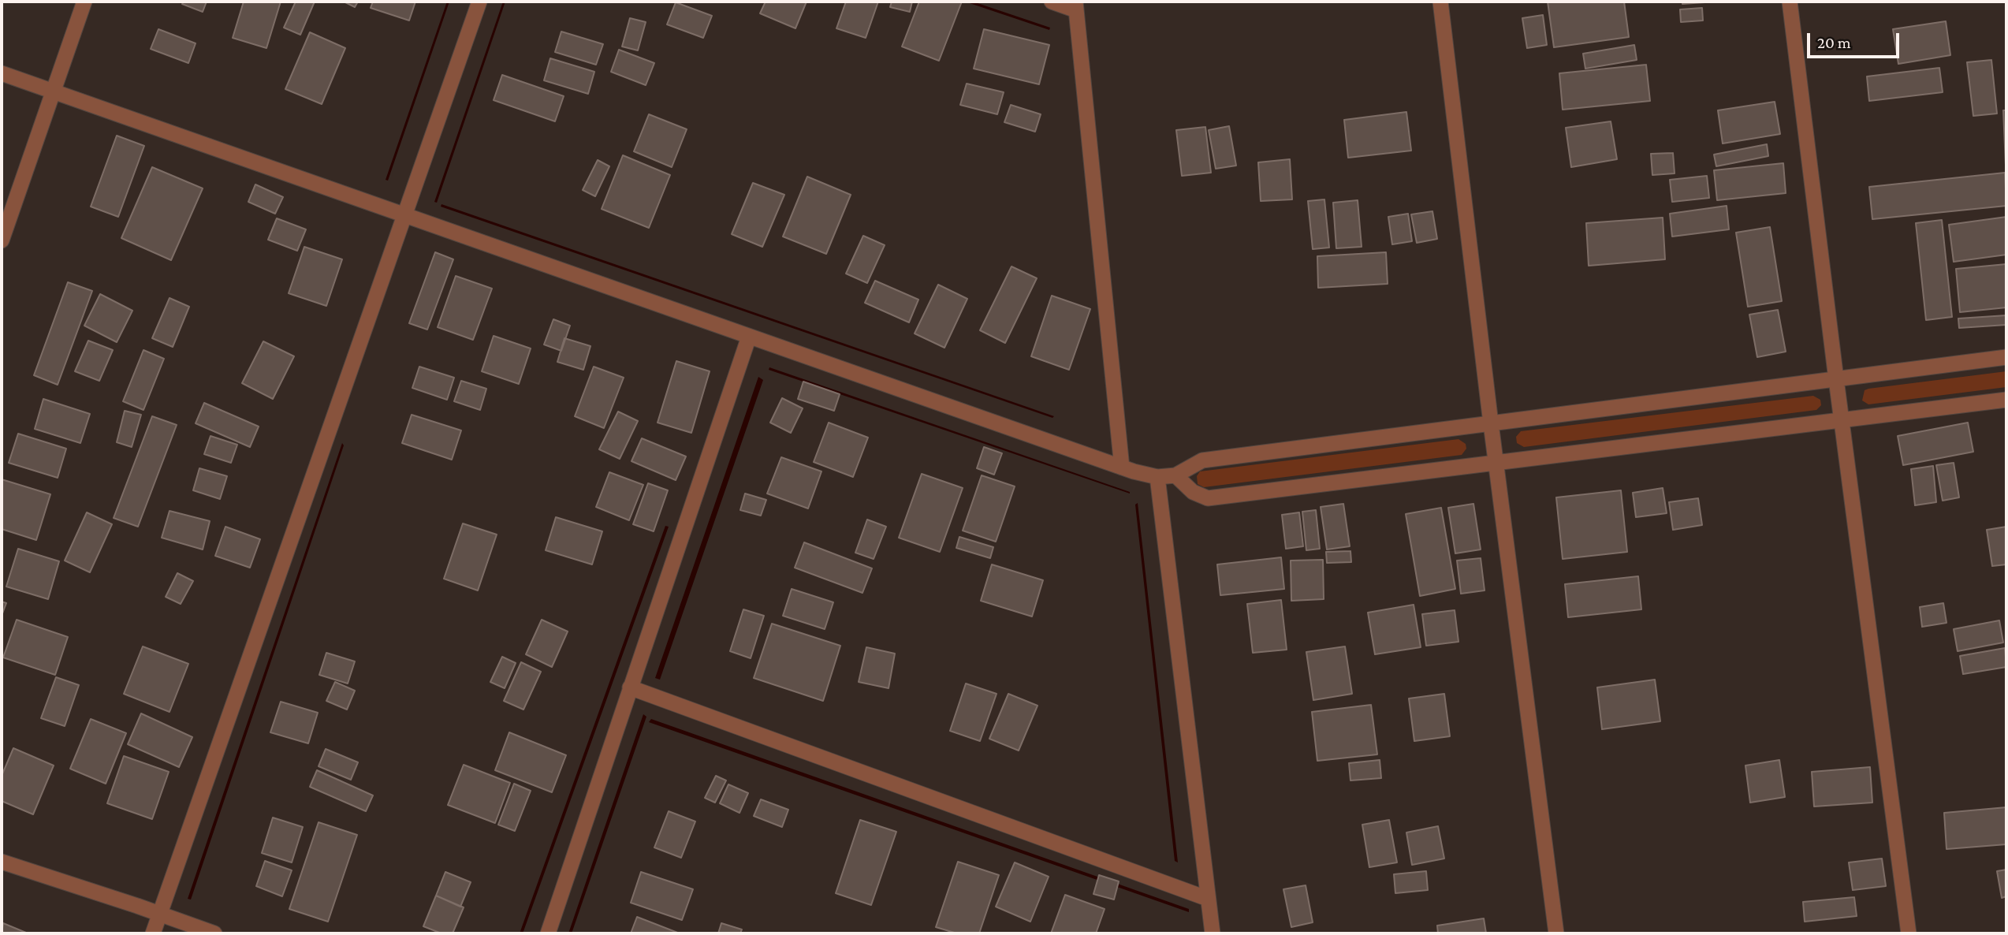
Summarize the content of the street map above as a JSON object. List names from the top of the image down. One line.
{"scale_bar":"20 m"}
